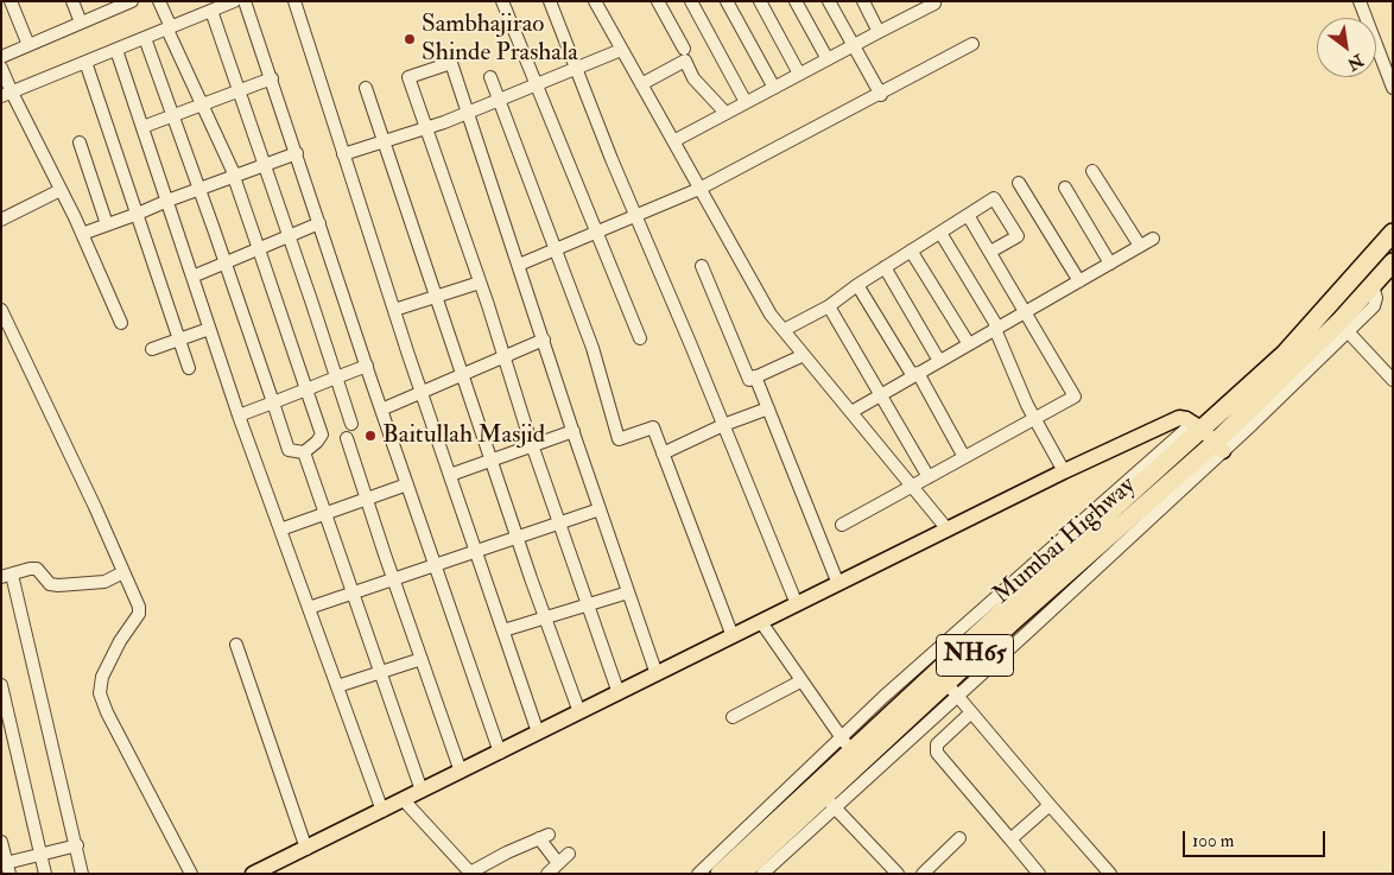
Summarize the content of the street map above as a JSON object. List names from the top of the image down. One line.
{"streets":{"highway":["Mumbai Highway","NH65"]},"crossings":[["Mumbai Highway","NH65"]],"places":["Sambhajirao Shinde Prashala","Baitullah Masjid"],"scale_bar":"100 m","north":"bottom right"}
